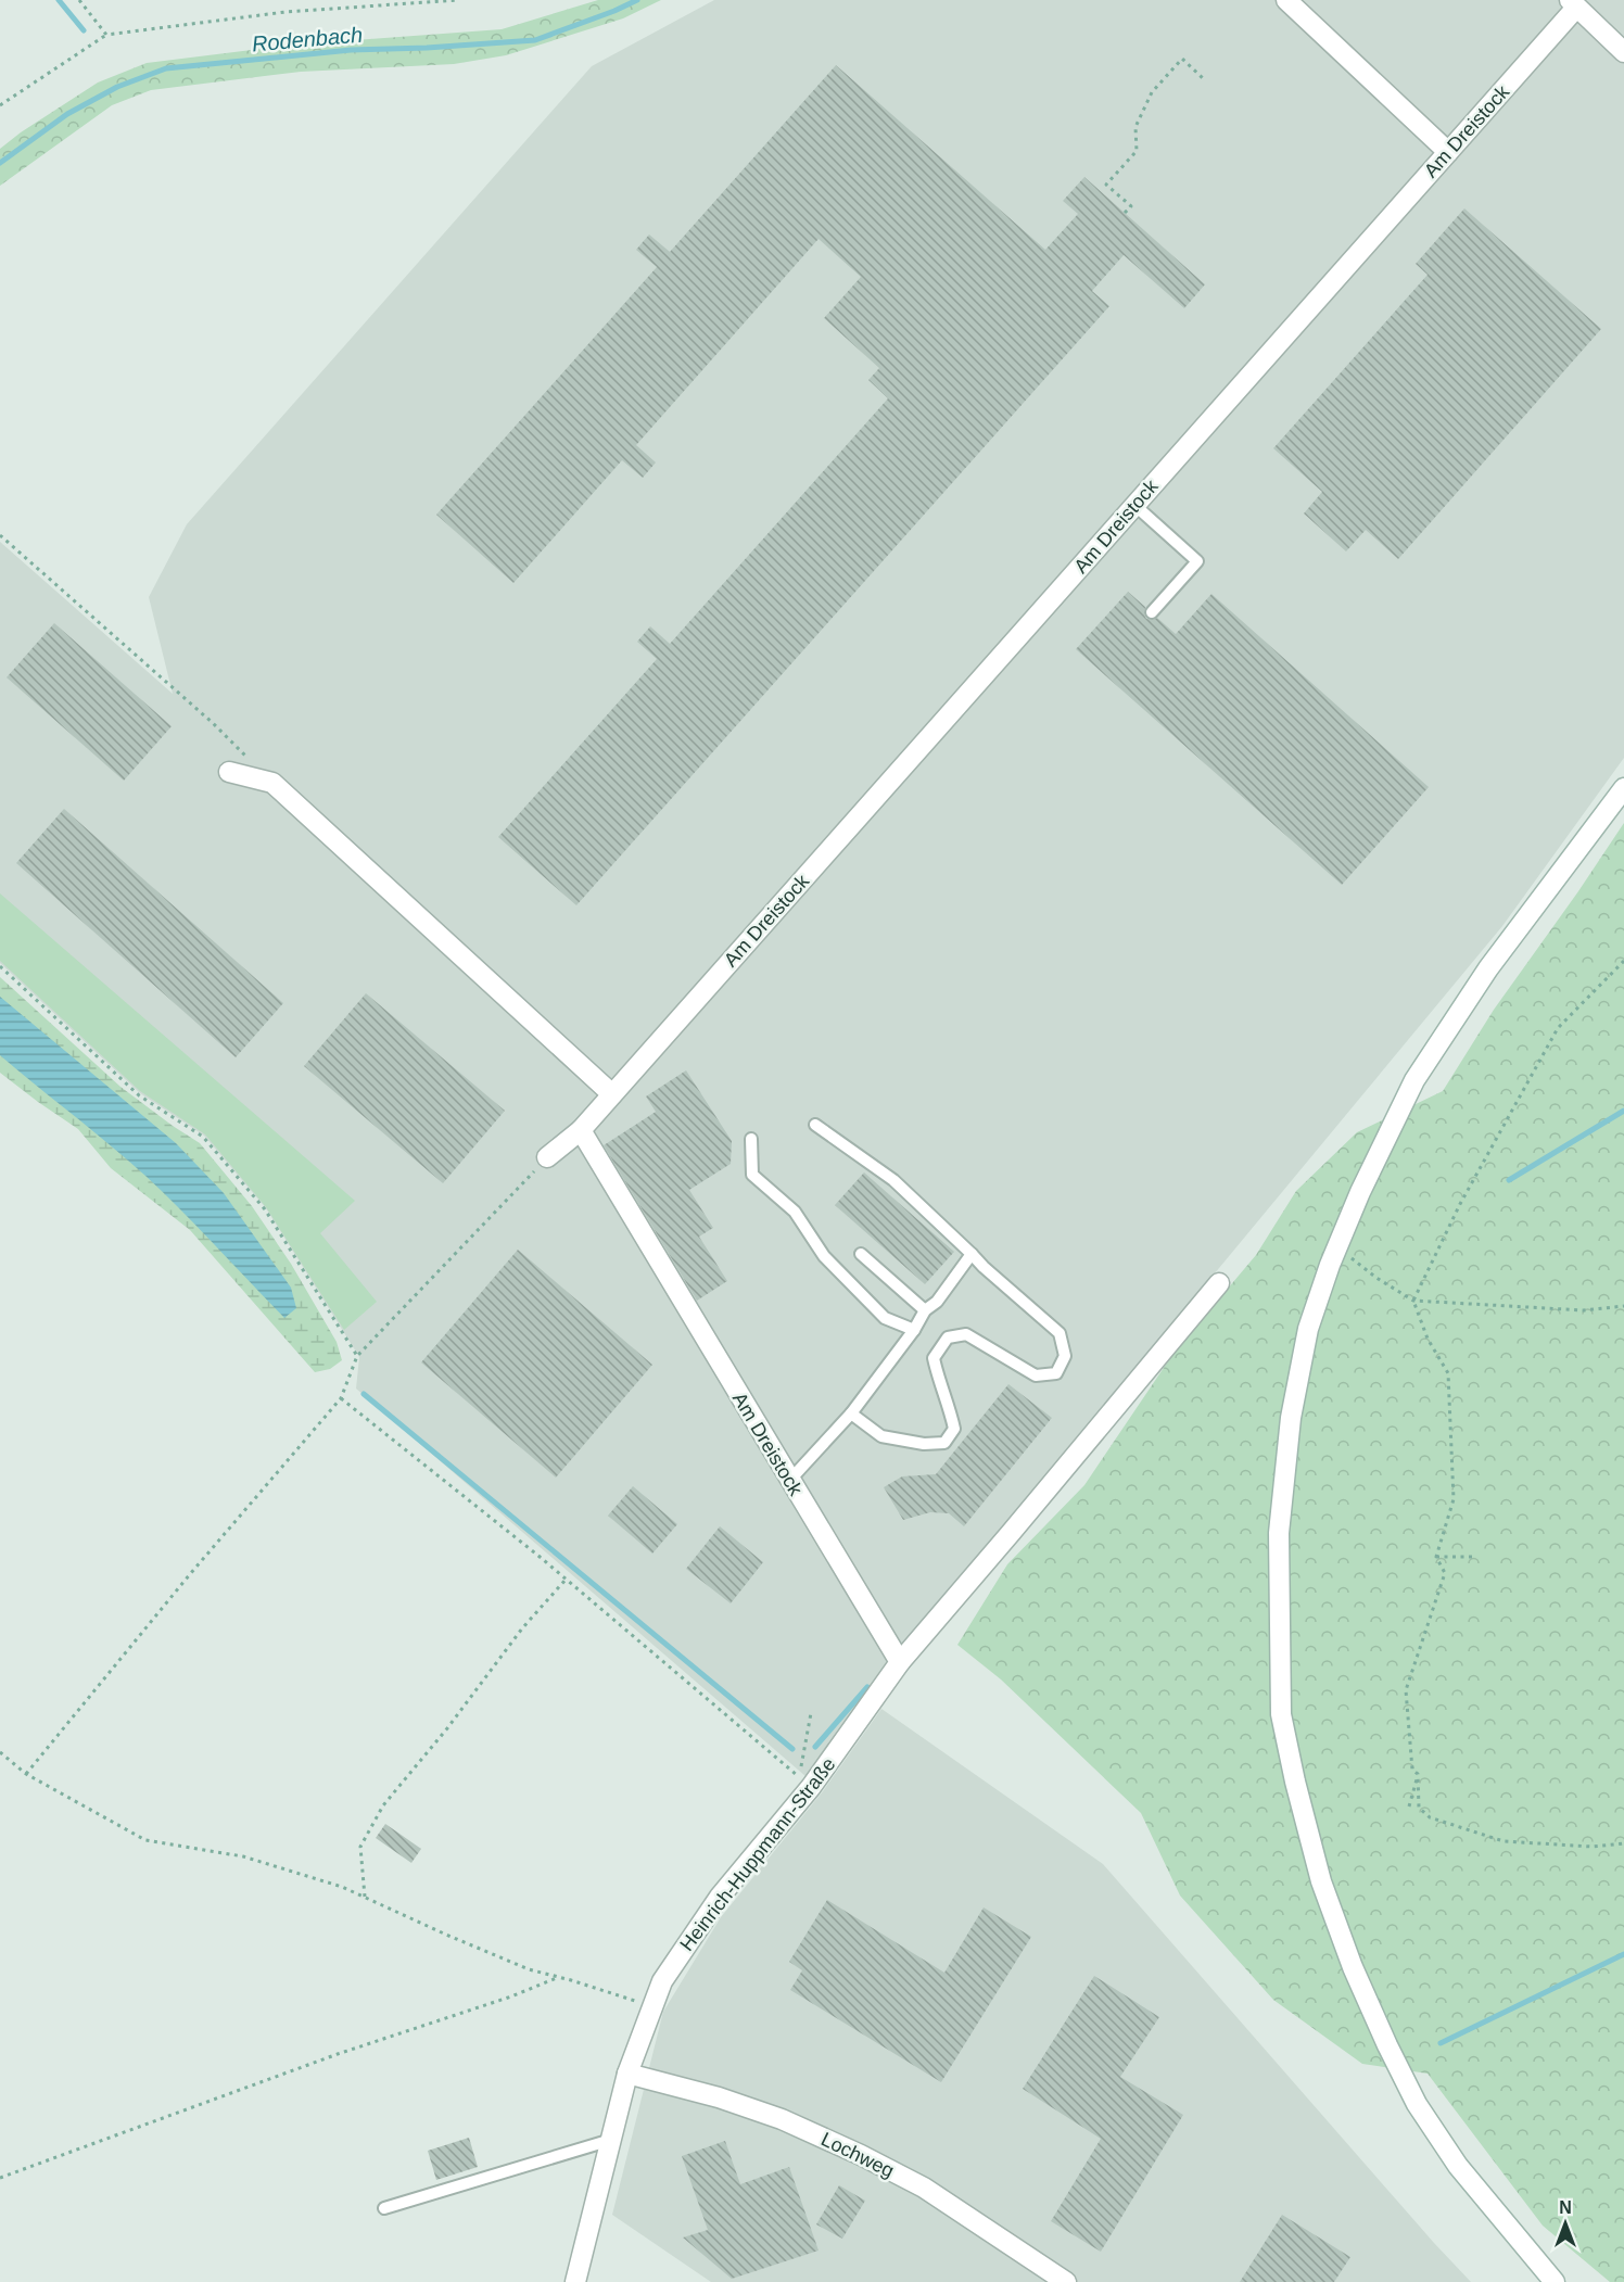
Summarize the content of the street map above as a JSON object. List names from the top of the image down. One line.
{"streets":{"street":["Am Dreistock","Heinrich-Huppmann-Straße","Lochweg"]},"crossings":[["Am Dreistock","Heinrich-Huppmann-Straße"],["Heinrich-Huppmann-Straße","Lochweg"]],"water":["Rodenbach"],"north":"top"}
